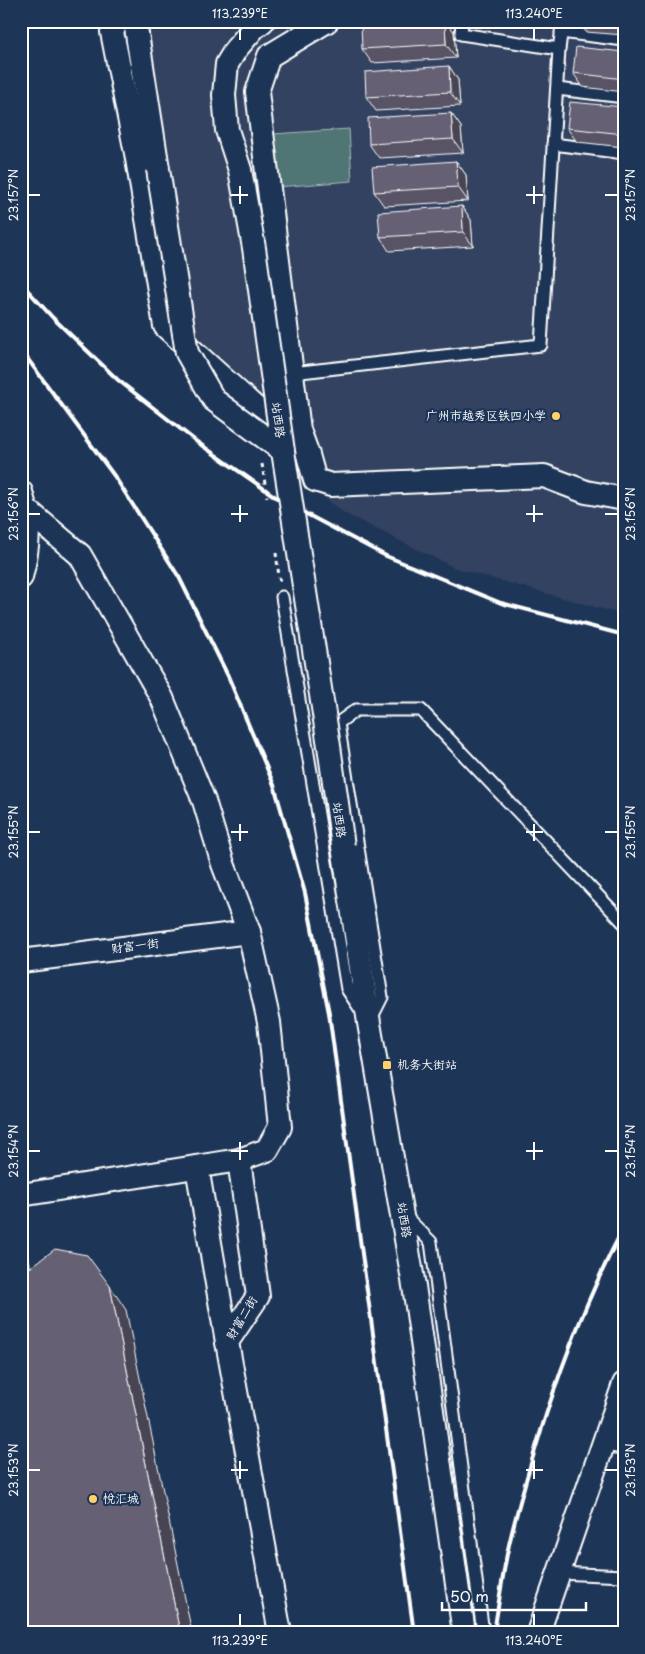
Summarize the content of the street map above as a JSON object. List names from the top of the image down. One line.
{"streets":{"street":["站西路","财富一街","财富二街"]},"places":{"other":["广州市越秀区铁四小学","悦汇城"],"transit":["机务大街站"]},"scale_bar":"50 m","coordinates":["113.239°E","113.240°E","23.157°N","23.156°N","23.155°N","23.154°N","23.153°N"]}
